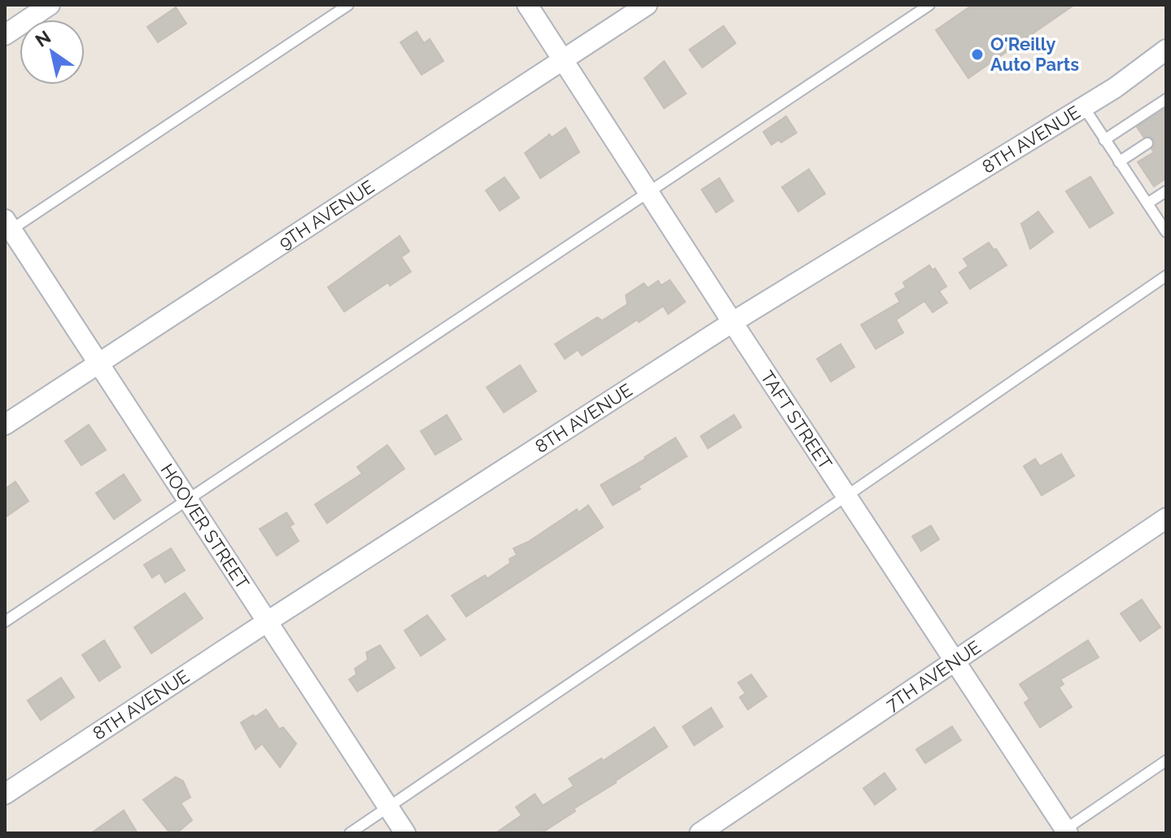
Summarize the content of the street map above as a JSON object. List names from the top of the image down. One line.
{"streets":{"street":["8TH AVENUE","9TH AVENUE","TAFT STREET","HOOVER STREET","7TH AVENUE"]},"crossings":[["8TH AVENUE","TAFT STREET"],["8TH AVENUE","HOOVER STREET"],["9TH AVENUE","TAFT STREET"],["9TH AVENUE","HOOVER STREET"],["TAFT STREET","7TH AVENUE"]],"places":["O'Reilly Auto Parts"],"north":"top left"}
